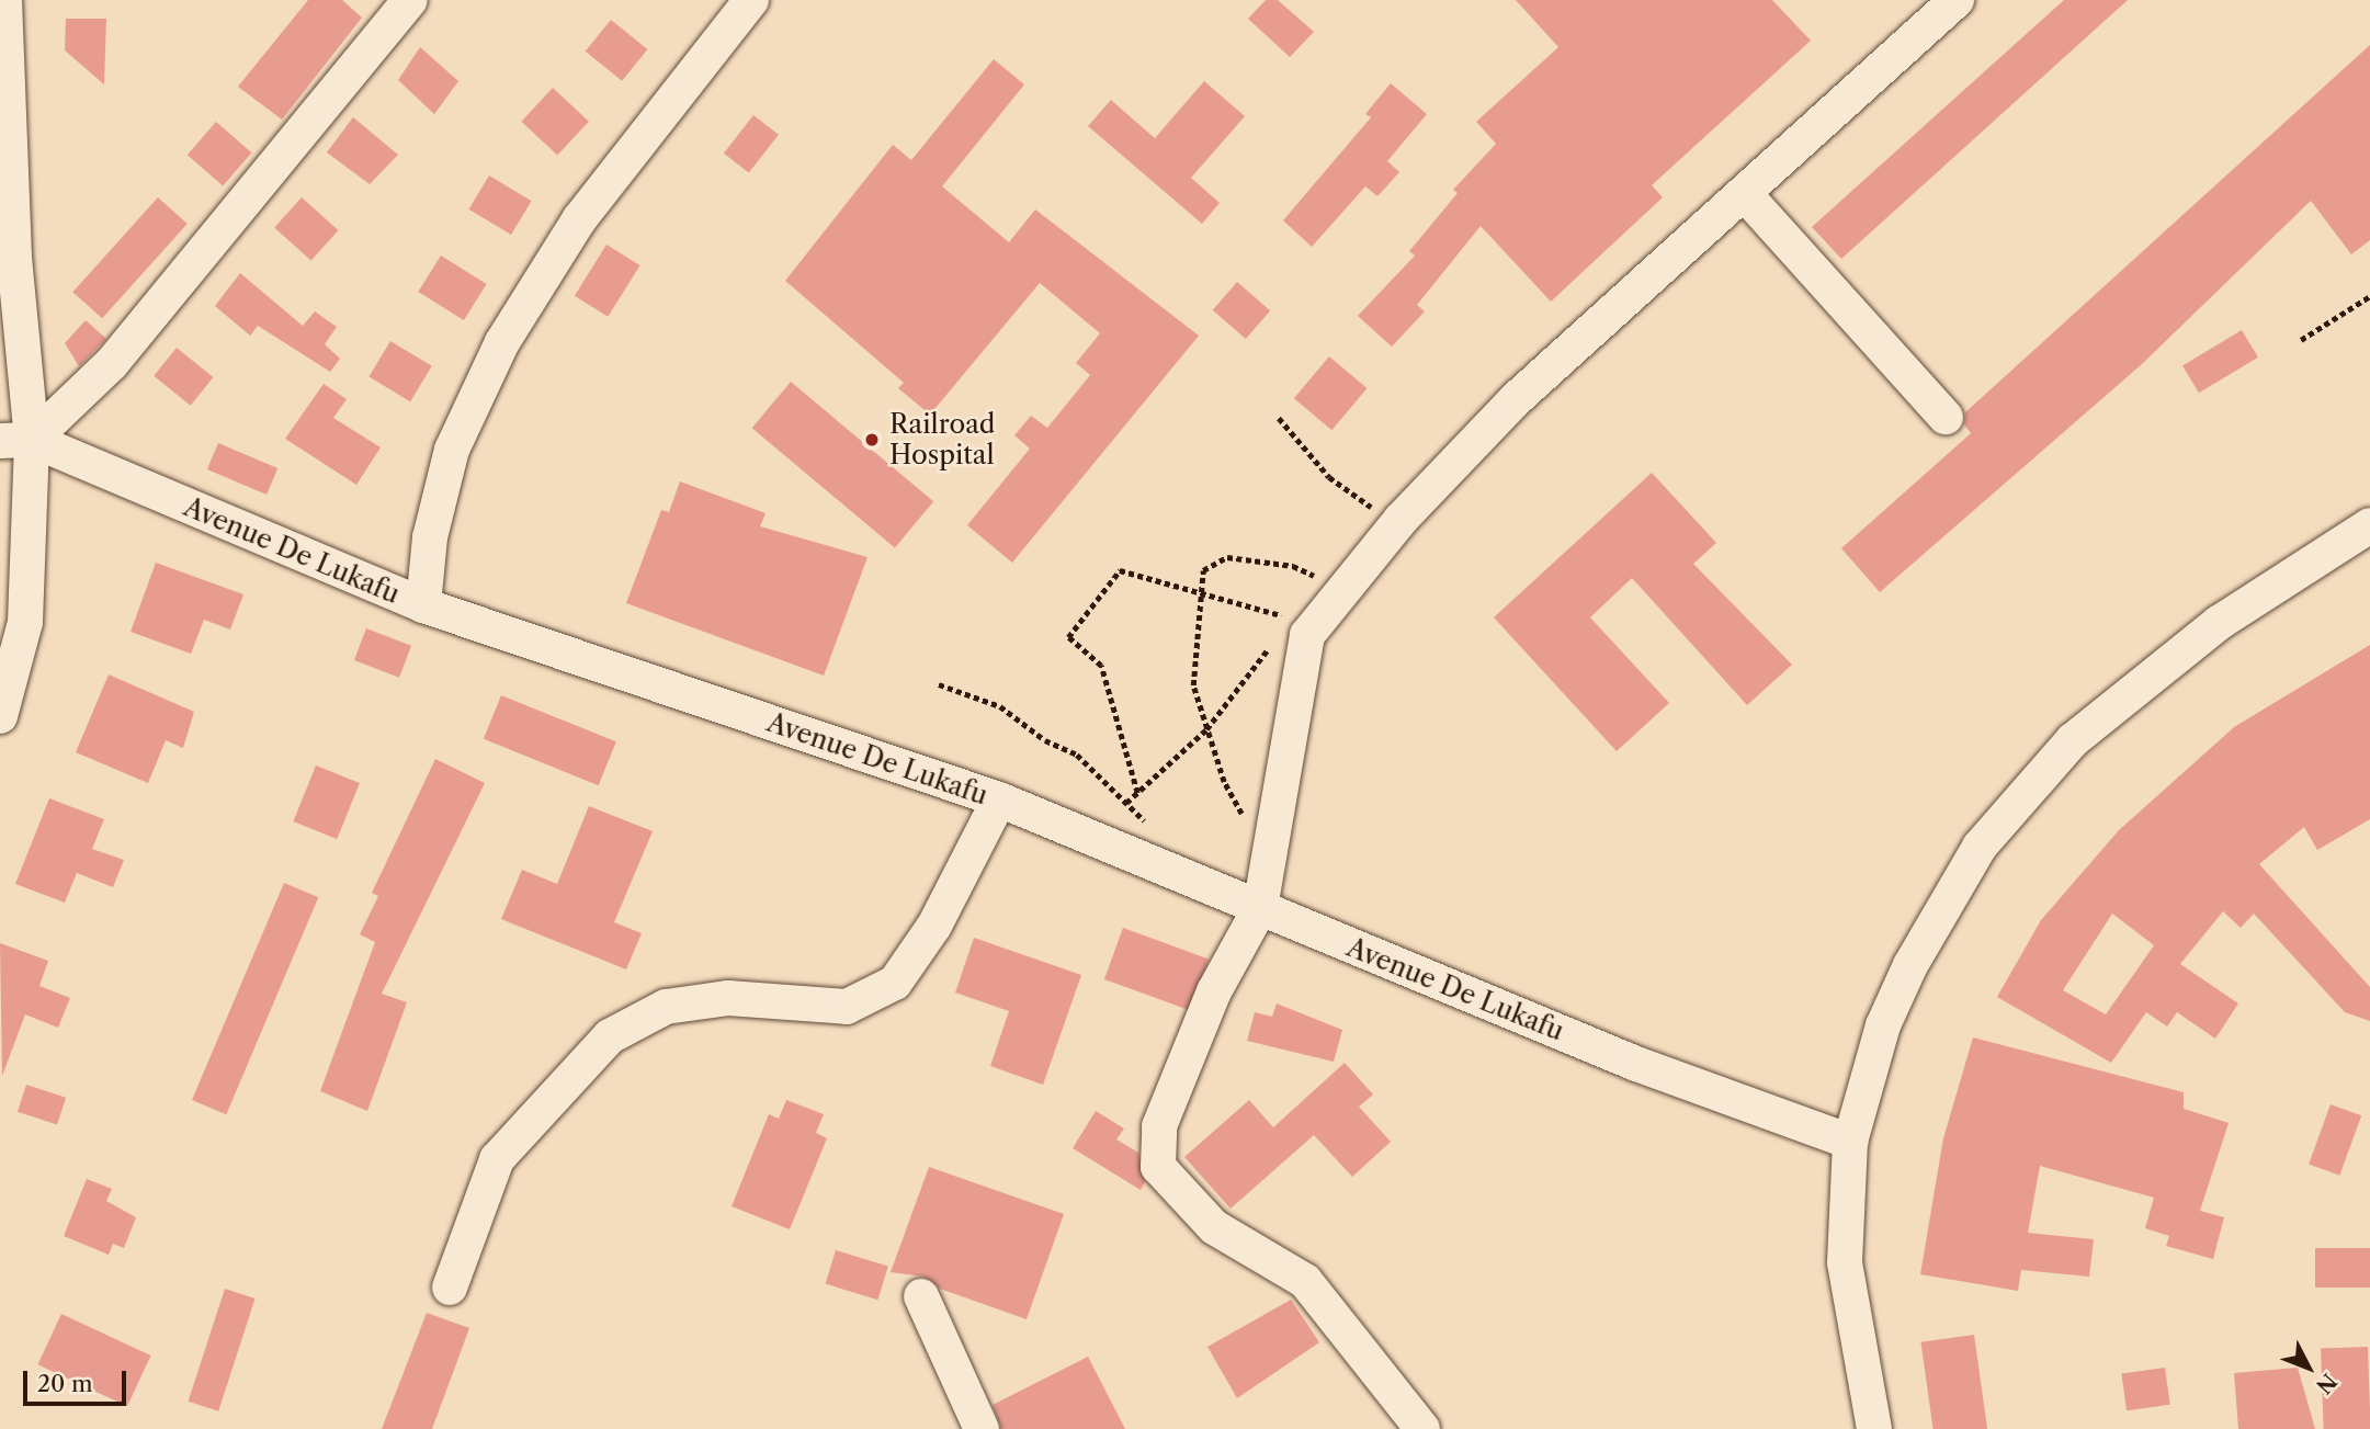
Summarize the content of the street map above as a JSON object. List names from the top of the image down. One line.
{"streets":{"street":["Avenue De Lukafu"]},"places":["Railroad Hospital"],"scale_bar":"20 m","north":"bottom right"}
